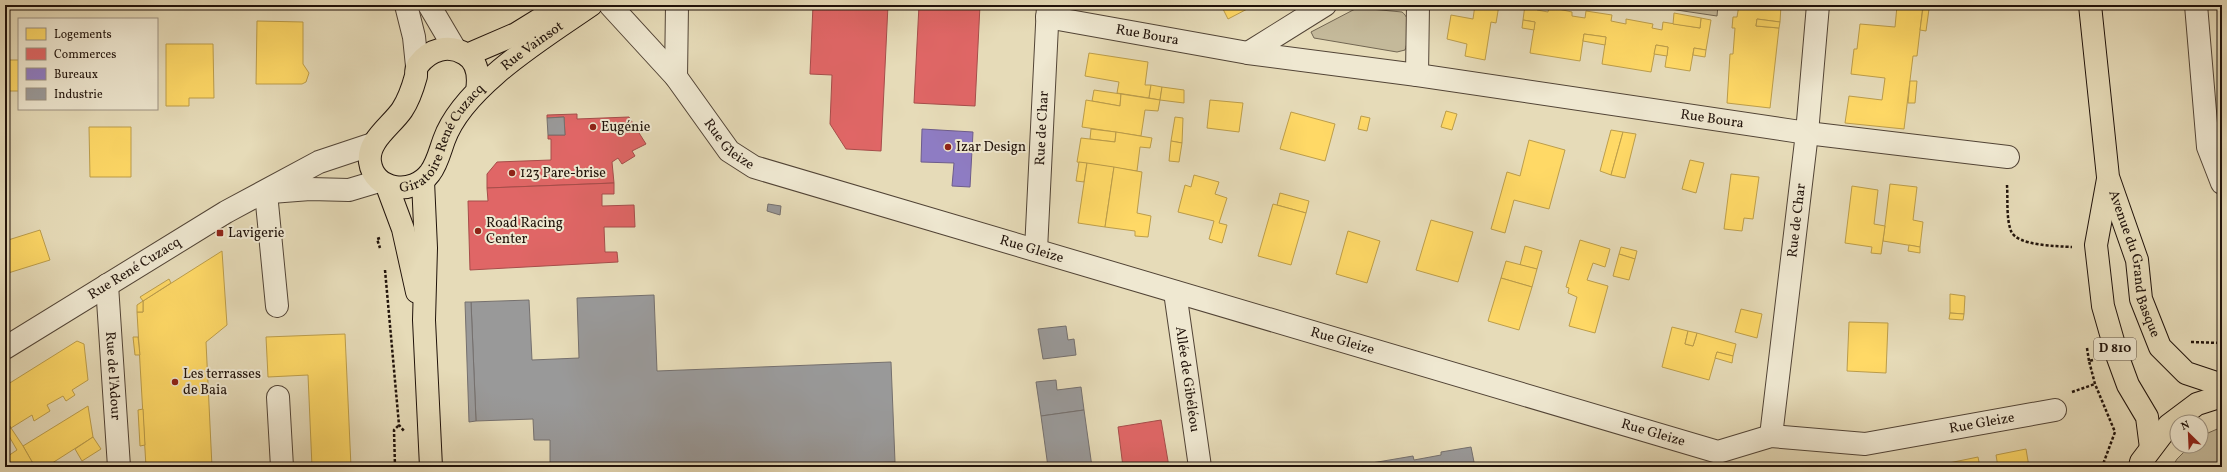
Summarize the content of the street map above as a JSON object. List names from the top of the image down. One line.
{"streets":{"main road":["Rue Vainsot","Giratoire René Cuzacq","Avenue du Grand Basque","D 810"],"street":["Rue Boura","Rue de Char","Rue Gleize","Rue René Cuzacq","Rue de l'Adour","Allée de Gibéléou"]},"crossings":[["Rue Boura","Rue de Char"],["Rue Vainsot","Giratoire René Cuzacq"],["Rue de Char","Rue Gleize"],["Giratoire René Cuzacq","Rue René Cuzacq"],["Rue Gleize","Allée de Gibéléou"],["Rue René Cuzacq","Rue de l'Adour"]],"places":{"other":["Eugénie","Izar Design","123 Pare-brise","Road Racing Center","Les terrasses de Baia"],"transit":["Lavigerie"]},"legend":["Logements","Commerces","Bureaux","Industrie"],"north":"top left"}
